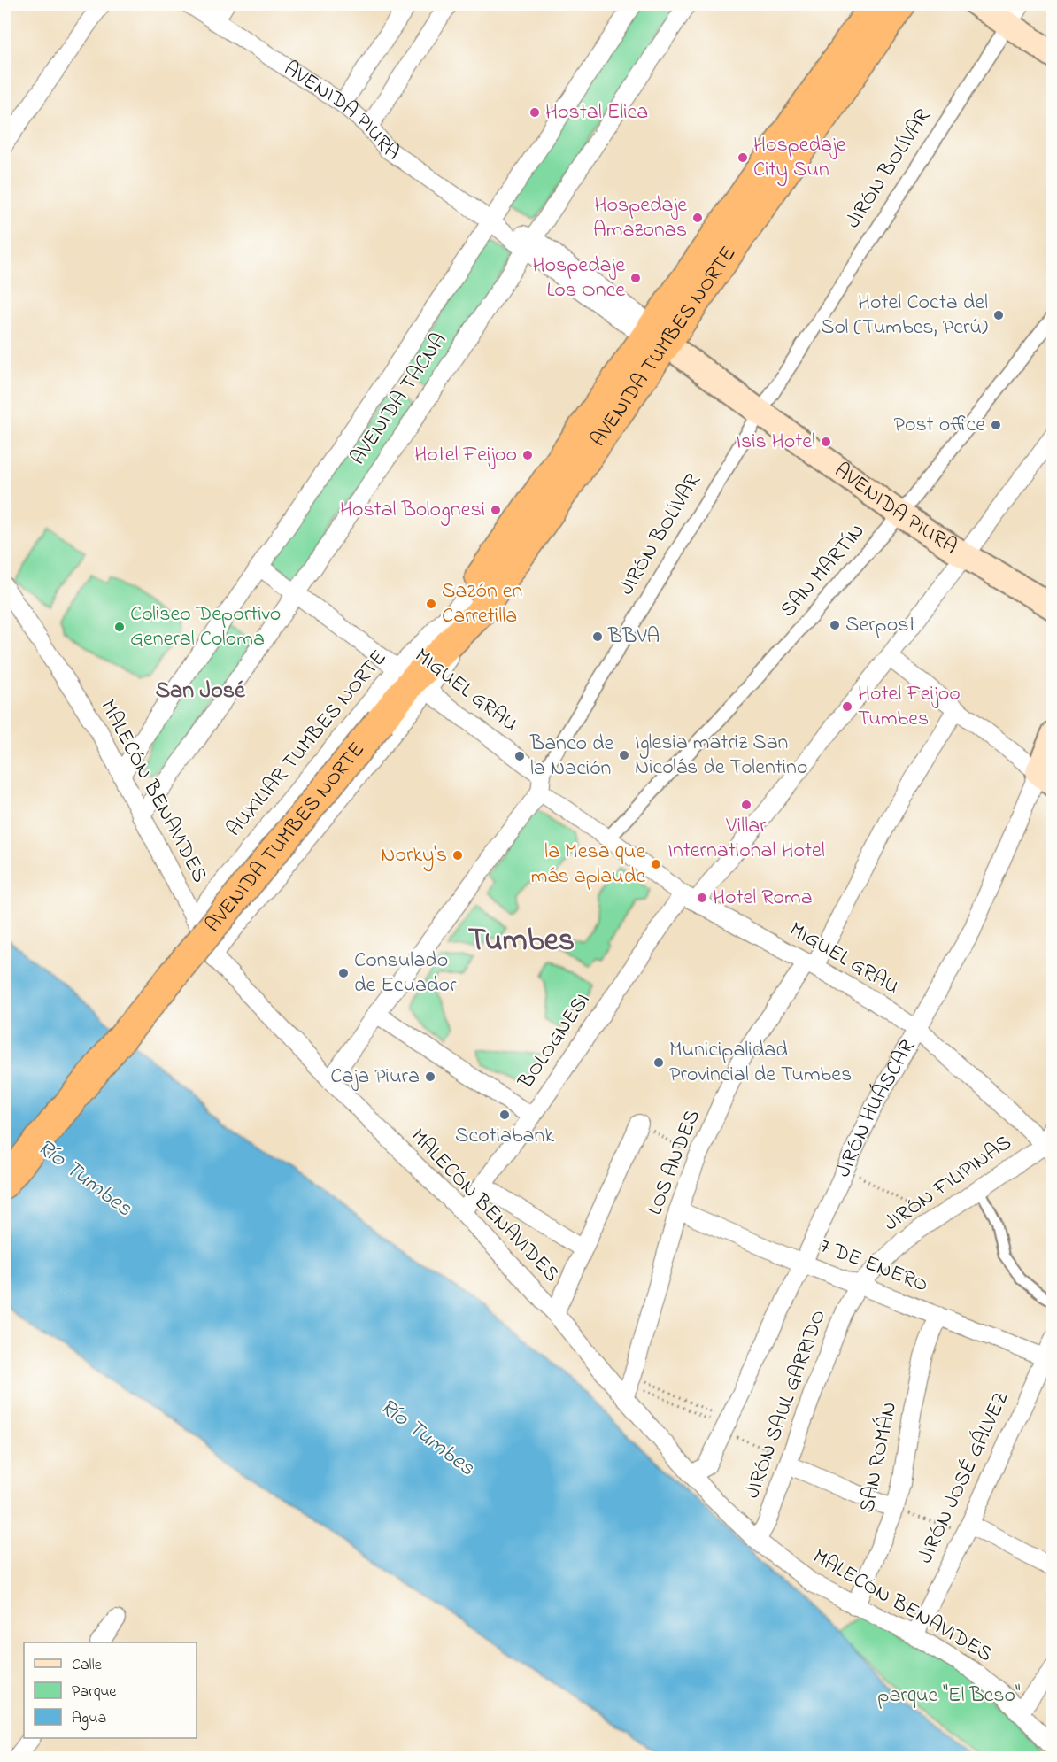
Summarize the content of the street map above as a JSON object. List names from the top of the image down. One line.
{"streets":{"highway":["AVENIDA TUMBES NORTE"],"main road":["AVENIDA PIURA","JIRÓN HUÁSCAR"],"street":["JIRÓN BOLÍVAR","AVENIDA TACNA","SAN MARTÍN","MIGUEL GRAU","AUXILIAR TUMBES NORTE","MALECÓN BENAVIDES","BOLOGNESI","LOS ANDES","JIRÓN FILIPINAS","7 DE ENERO","JIRÓN SAUL GARRIDO","SAN ROMÁN","JIRÓN JOSÉ GÁLVEZ"]},"crossings":[["AVENIDA PIURA","JIRÓN BOLÍVAR"],["AVENIDA PIURA","AVENIDA TUMBES NORTE"],["AVENIDA PIURA","AVENIDA TACNA"],["AVENIDA PIURA","SAN MARTÍN"],["AVENIDA PIURA","BOLOGNESI"],["JIRÓN BOLÍVAR","MIGUEL GRAU"],["JIRÓN BOLÍVAR","MALECÓN BENAVIDES"],["AVENIDA TUMBES NORTE","MIGUEL GRAU"],["AVENIDA TUMBES NORTE","AUXILIAR TUMBES NORTE"],["AVENIDA TACNA","MIGUEL GRAU"],["AVENIDA TACNA","MALECÓN BENAVIDES"],["SAN MARTÍN","MIGUEL GRAU"],["MIGUEL GRAU","AUXILIAR TUMBES NORTE"],["MIGUEL GRAU","BOLOGNESI"],["MIGUEL GRAU","JIRÓN HUÁSCAR"],["MIGUEL GRAU","LOS ANDES"],["MIGUEL GRAU","JIRÓN FILIPINAS"],["AUXILIAR TUMBES NORTE","MALECÓN BENAVIDES"],["MALECÓN BENAVIDES","BOLOGNESI"],["MALECÓN BENAVIDES","JIRÓN HUÁSCAR"],["MALECÓN BENAVIDES","LOS ANDES"],["MALECÓN BENAVIDES","JIRÓN SAUL GARRIDO"],["MALECÓN BENAVIDES","SAN ROMÁN"],["MALECÓN BENAVIDES","JIRÓN JOSÉ GÁLVEZ"],["JIRÓN HUÁSCAR","7 DE ENERO"],["LOS ANDES","7 DE ENERO"],["JIRÓN FILIPINAS","7 DE ENERO"],["JIRÓN FILIPINAS","JIRÓN SAUL GARRIDO"],["7 DE ENERO","JIRÓN SAUL GARRIDO"],["7 DE ENERO","SAN ROMÁN"],["7 DE ENERO","JIRÓN JOSÉ GÁLVEZ"]],"districts":["San José","Tumbes"],"water":["Río Tumbes"],"parks":["parque \"El Beso\""],"places":["Hostal Elica","Hospedaje City Sun","Hospedaje Amazonas","Hospedaje Los Once","Hotel Cocta del Sol (Tumbes, Perú)","Post office","Isis Hotel","Hotel Feijoo","Hostal Bolognesi","Sazón en Carretilla","Serpost","Coliseo Deportivo General Coloma","BBVA","Hotel Feijoo Tumbes","Iglesia matriz San Nicolás de Tolentino","Banco de la Nación","Villar International Hotel","Norky's","la Mesa que más aplaude","Hotel Roma","Consulado de Ecuador","Municipalidad Provincial de Tumbes","Caja Piura","Scotiabank"],"legend":["Calle","Parque","Agua"]}
